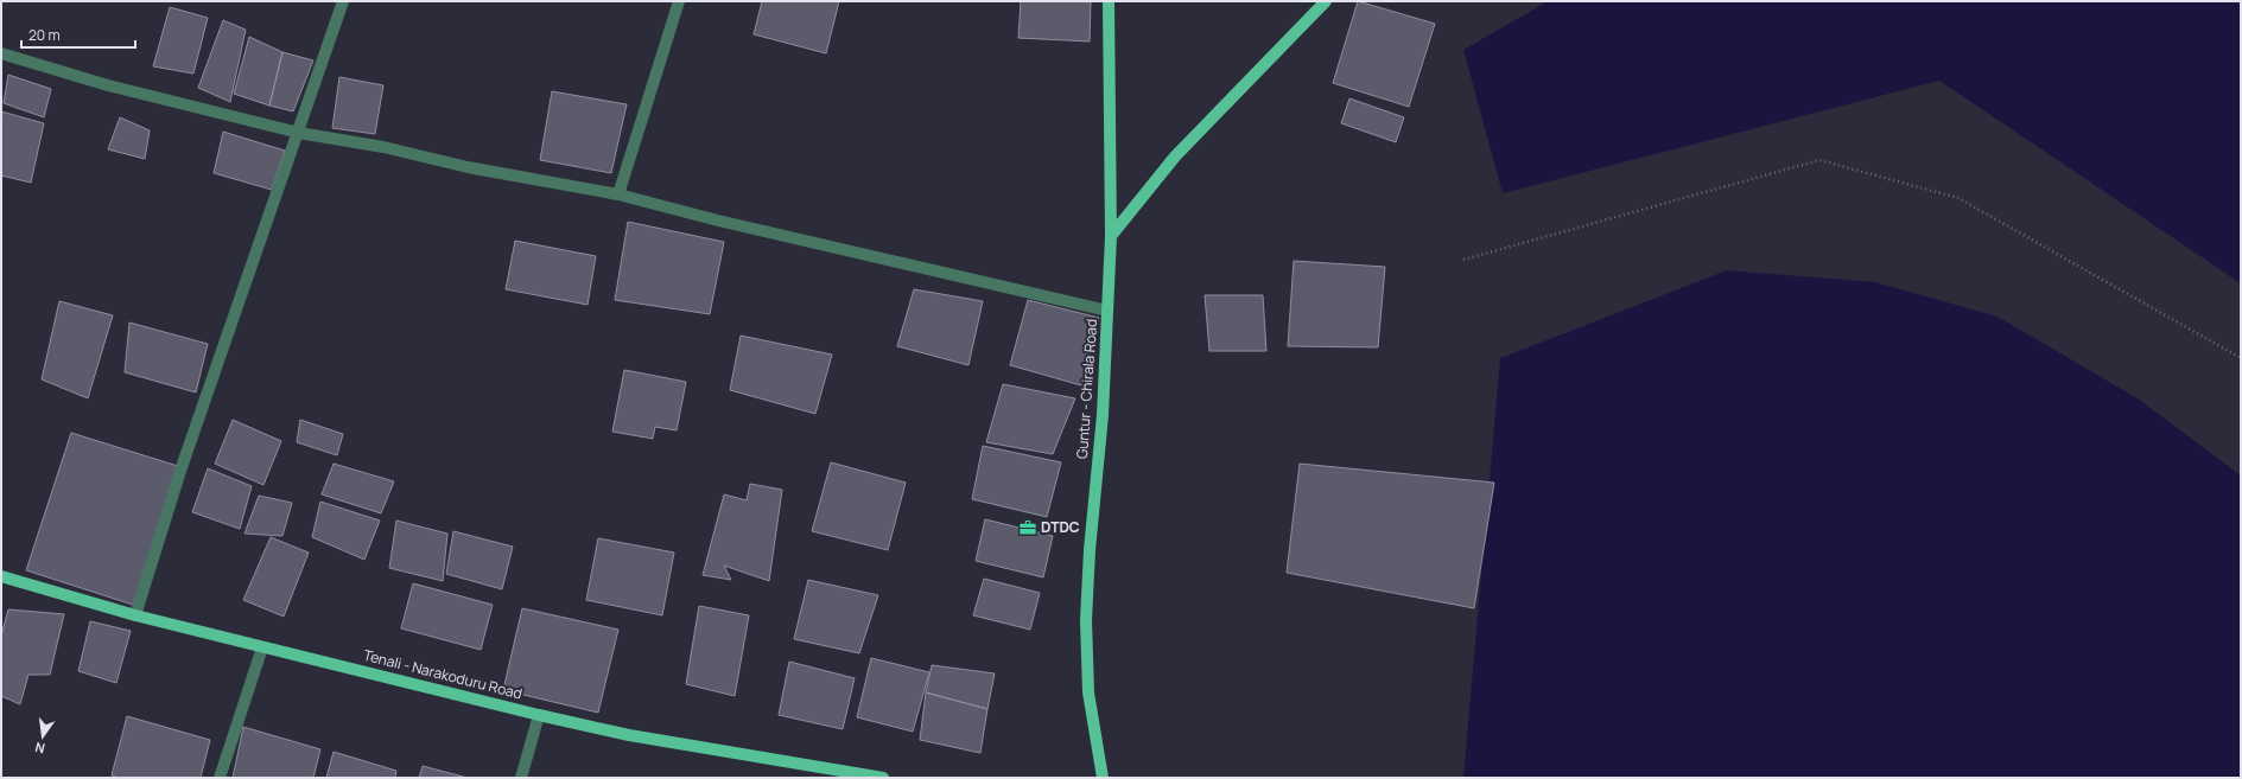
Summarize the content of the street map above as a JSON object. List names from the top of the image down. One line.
{"streets":{"main road":["Guntur - Chirala Road","Tenali - Narakoduru Road"]},"places":{"office":["DTDC"]},"scale_bar":"20 m","north":"bottom"}
